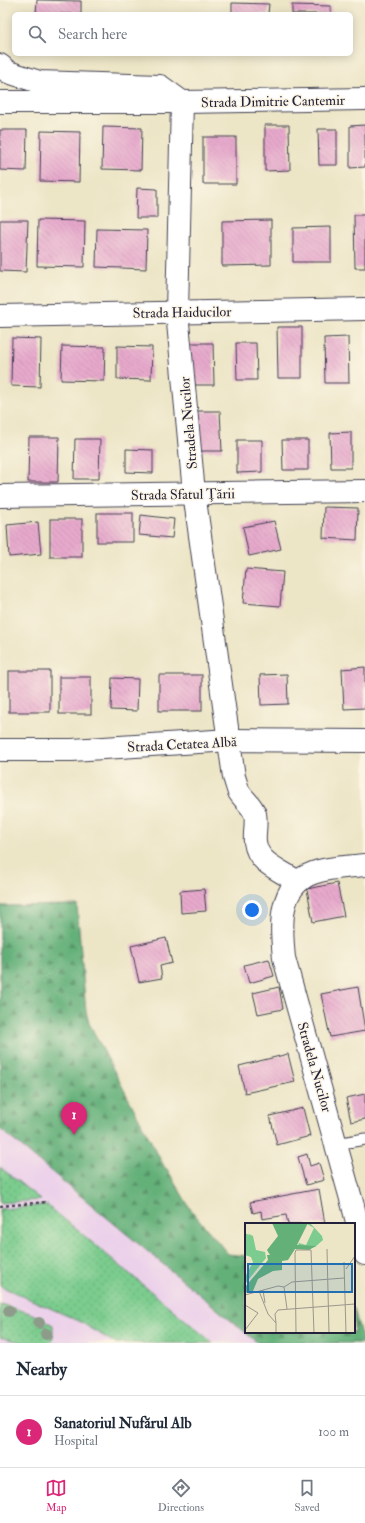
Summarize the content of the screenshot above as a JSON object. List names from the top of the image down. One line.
{"streets":{"street":["Strada Dimitrie Cantemir","Strada Haiducilor","Stradela Nucilor","Strada Sfatul Țării","Strada Cetatea Albă"]},"crossings":[["Strada Dimitrie Cantemir","Stradela Nucilor"],["Strada Haiducilor","Stradela Nucilor"],["Stradela Nucilor","Strada Sfatul Țării"],["Stradela Nucilor","Strada Cetatea Albă"]],"page":{"search":"Search here","pins":"1","heading":"Nearby","list":[{"mark":"1","name":"Sanatoriul Nufărul Alb","note":"Hospital","value":"100 m"}],"nav":["Map","Directions","Saved"]}}
